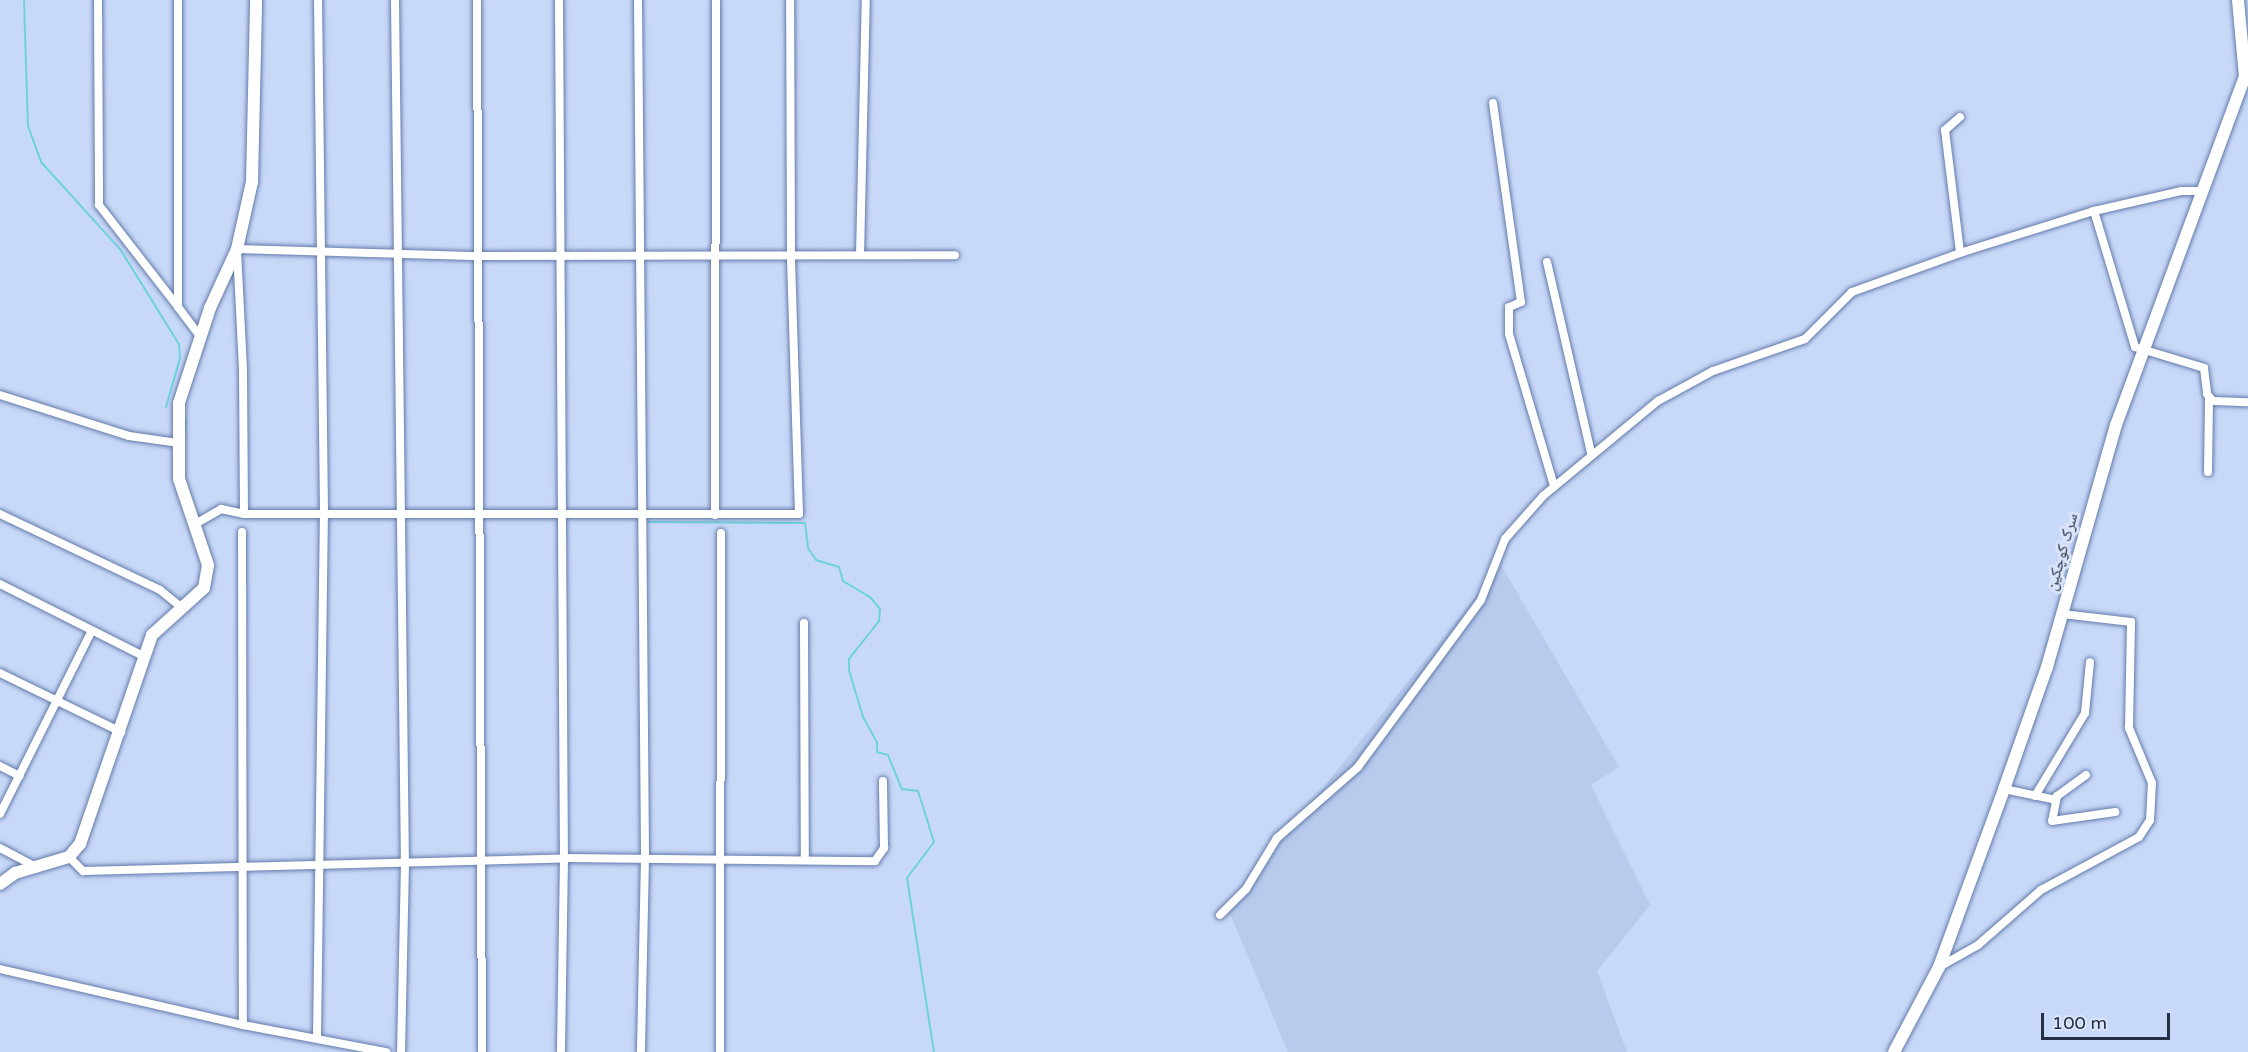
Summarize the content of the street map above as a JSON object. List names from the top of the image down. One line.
{"streets":{"main road":["سرک کوچکین"]},"scale_bar":"100 m"}
